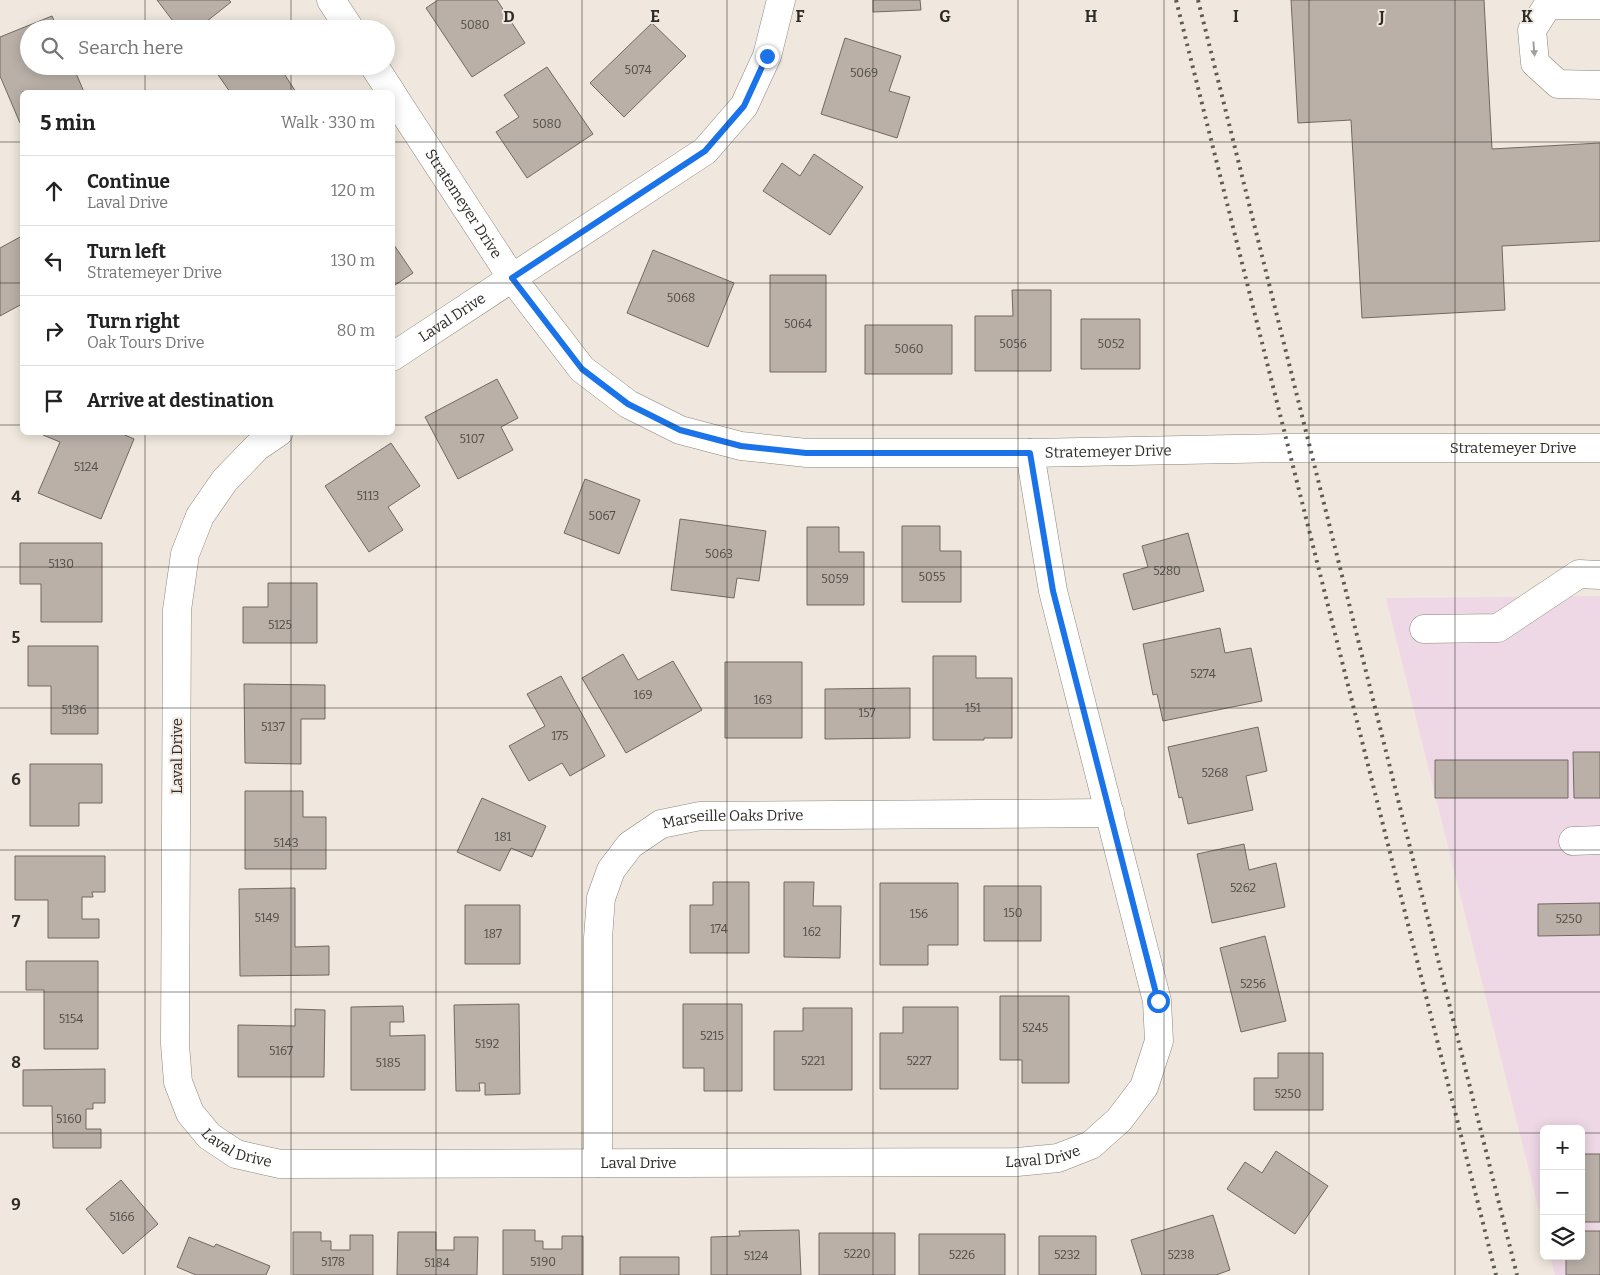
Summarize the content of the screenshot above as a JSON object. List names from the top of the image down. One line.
{"streets":{"street":["Stratemeyer Drive","Laval Drive","Marseille Oaks Drive"]},"crossings":[["Stratemeyer Drive","Laval Drive"],["Laval Drive","Marseille Oaks Drive"]],"house_numbers":["5080","5074","5069","5080","5068","5064","5056","5052","5060","5107","5124","5113","5067","5063","5130","5280","5055","5059","5125","5274","169","163","151","5136","157","5137","175","5268","181","5143","5262","150","156","5149","5250","174","162","187","5256","5154","5245","5215","5192","5167","5221","5227","5185","5250","5160","5166","5220","5226","5232","5238","5124","5178","5190","5184"],"page":{"search":"Search here","heading":["5 min","Walk · 330 m"],"list":[["Continue","Laval Drive","120 m"],["Turn left","Stratemeyer Drive","130 m"],["Turn right","Oak Tours Drive","80 m"],"Arrive at destination"],"map_buttons":["+","−"]},"grid":{"columns":["D","E","F","G","H","I","J","K"],"rows":["4","5","6","7","8","9"]}}
